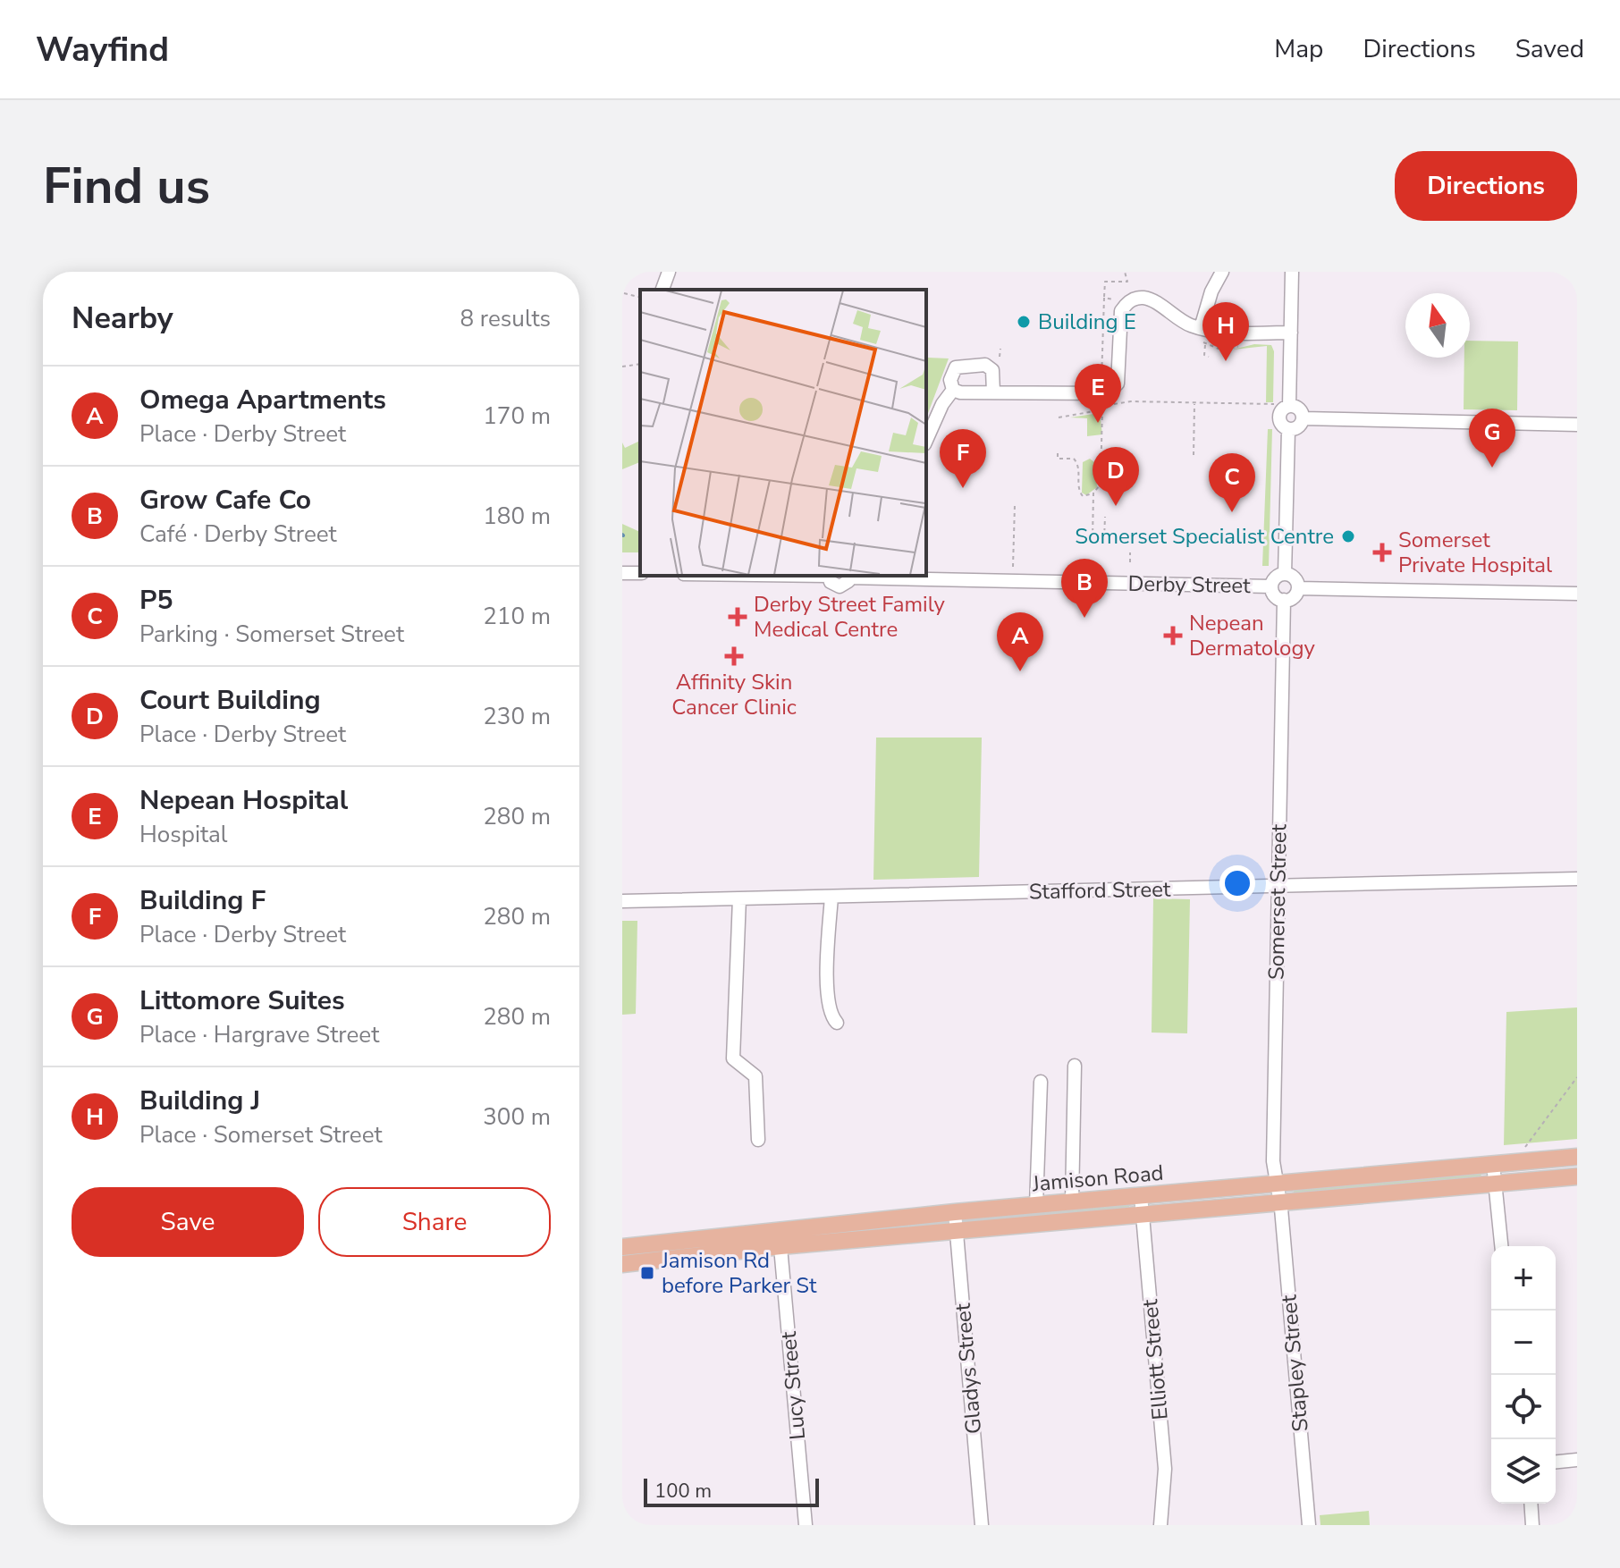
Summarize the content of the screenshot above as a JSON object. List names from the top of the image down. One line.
{"streets":{"main road":["Jamison Road"],"street":["Derby Street","Stafford Street","Somerset Street","Elliott Street","Stapley Street","Gladys Street","Lucy Street"]},"crossings":[["Derby Street","Somerset Street"],["Stafford Street","Somerset Street"],["Somerset Street","Jamison Road"],["Somerset Street","Stapley Street"],["Jamison Road","Elliott Street"],["Jamison Road","Stapley Street"],["Jamison Road","Gladys Street"],["Jamison Road","Lucy Street"]],"places":{"other":["Building E","Somerset Specialist Centre"],"health":["Somerset Private Hospital","Derby Street Family Medical Centre","Nepean Dermatology","Affinity Skin Cancer Clinic"],"transit":["Jamison Rd before Parker St"]},"scale_bar":"100 m","north":"top","page":{"header":"Wayfind","nav":["Map","Directions","Saved"],"buttons":["Directions",["Save","Share"]],"title":"Find us","heading":["Nearby","8 results"],"pins":["H","E","G","F","D","C","B","A"],"list":[{"mark":"A","name":"Omega Apartments","note":"Place · Derby Street","value":"170 m"},{"mark":"B","name":"Grow Cafe Co","note":"Café · Derby Street","value":"180 m"},{"mark":"C","name":"P5","note":"Parking · Somerset Street","value":"210 m"},{"mark":"D","name":"Court Building","note":"Place · Derby Street","value":"230 m"},{"mark":"E","name":"Nepean Hospital","note":"Hospital","value":"280 m"},{"mark":"F","name":"Building F","note":"Place · Derby Street","value":"280 m"},{"mark":"G","name":"Littomore Suites","note":"Place · Hargrave Street","value":"280 m"},{"mark":"H","name":"Building J","note":"Place · Somerset Street","value":"300 m"}],"map_buttons":["+","−"],"scale":"100 m"}}
